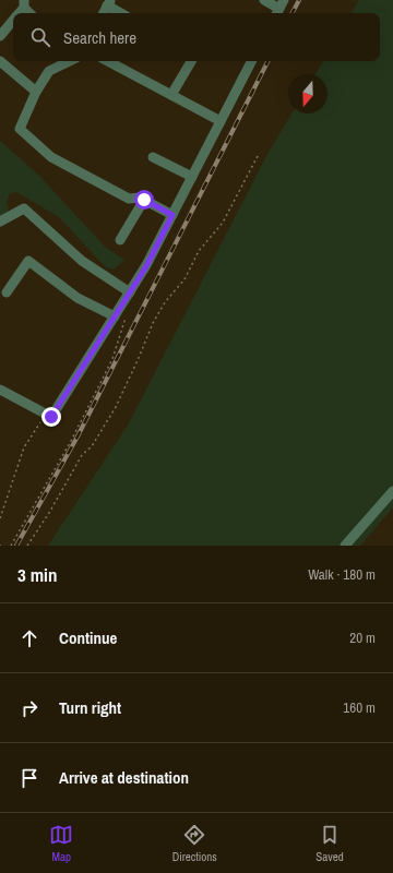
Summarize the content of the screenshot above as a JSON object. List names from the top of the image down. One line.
{"north":"bottom","page":{"search":"Search here","heading":["3 min","Walk · 180 m"],"list":[["Continue","20 m"],["Turn right","160 m"],"Arrive at destination"],"nav":["Map","Directions","Saved"]}}
